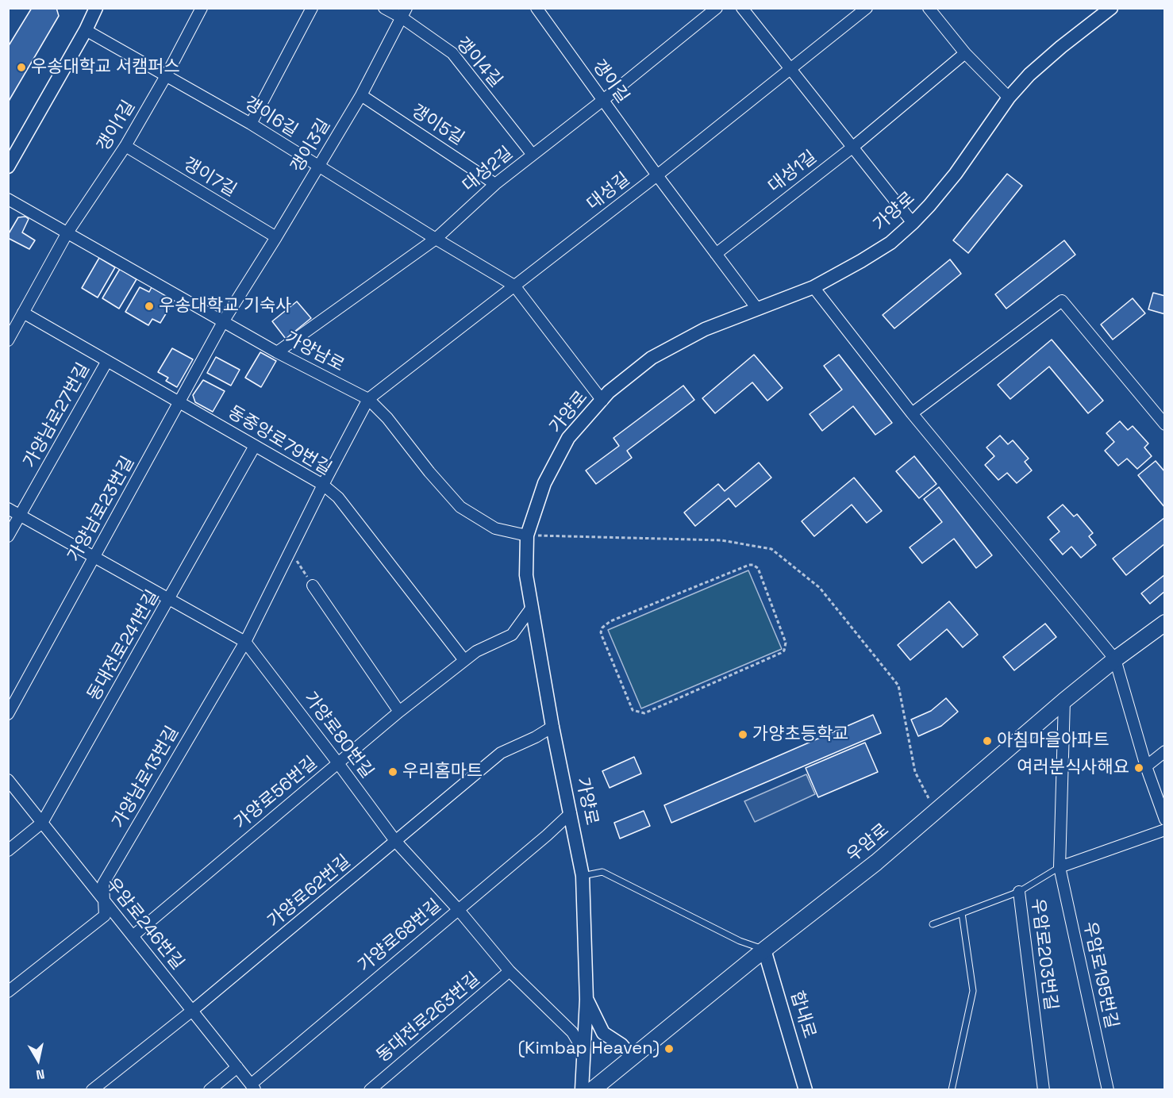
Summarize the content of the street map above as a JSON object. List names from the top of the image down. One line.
{"streets":{"main road":["우암로"],"street":["갱이4길","갱이길","갱이6길","갱이5길","갱이1길","갱이3길","대성2길","대성1길","갱이7길","대성길","가양로","가양남로","가양남로27번길","동중앙로79번길","가양남로23번길","동대전로241번길","가양로80번길","가양남로13번길","가양로56번길","가양로62번길","우암로246번길","가양로68번길","우암로203번길","우암로195번길","합내로","동대전로263번길"]},"crossings":[["갱이4길","갱이3길"],["갱이4길","대성2길"],["갱이길","대성2길"],["갱이길","대성길"],["갱이6길","갱이1길"],["갱이6길","갱이3길"],["갱이6길","대성2길"],["갱이6길","대성길"],["갱이5길","갱이3길"],["갱이5길","대성2길"],["갱이1길","갱이7길"],["갱이1길","가양남로"],["갱이1길","동중앙로79번길"],["갱이3길","갱이7길"],["갱이3길","가양남로"],["갱이3길","가양남로23번길"],["대성2길","가양남로"],["대성길","가양남로"],["대성길","가양남로13번길"],["가양로","가양남로"],["가양로","가양로80번길"],["가양로","가양로56번길"],["가양로","가양로62번길"],["가양로","가양로68번길"],["가양남로","가양남로23번길"],["가양남로","가양남로13번길"],["가양남로27번길","동중앙로79번길"],["가양남로27번길","가양로80번길"],["동중앙로79번길","가양남로23번길"],["동중앙로79번길","동대전로241번길"],["동중앙로79번길","가양남로13번길"],["동중앙로79번길","가양로56번길"],["가양남로23번길","가양로80번길"],["동대전로241번길","가양로80번길"],["동대전로241번길","우암로246번길"],["가양로80번길","가양남로13번길"],["가양로80번길","가양로56번길"],["가양로80번길","가양로62번길"],["가양로80번길","가양로68번길"],["가양로80번길","동대전로263번길"],["가양남로13번길","우암로246번길"],["가양로56번길","우암로246번길"],["우암로","우암로195번길"],["우암로","합내로"],["가양로62번길","우암로246번길"],["우암로246번길","가양로68번길"]],"places":["우송대학교 서캠퍼스","우송대학교 기숙사","가양초등학교","아침마을아파트","여러분식사해요","우리홈마트","(Kimbap Heaven)"],"north":"bottom"}
